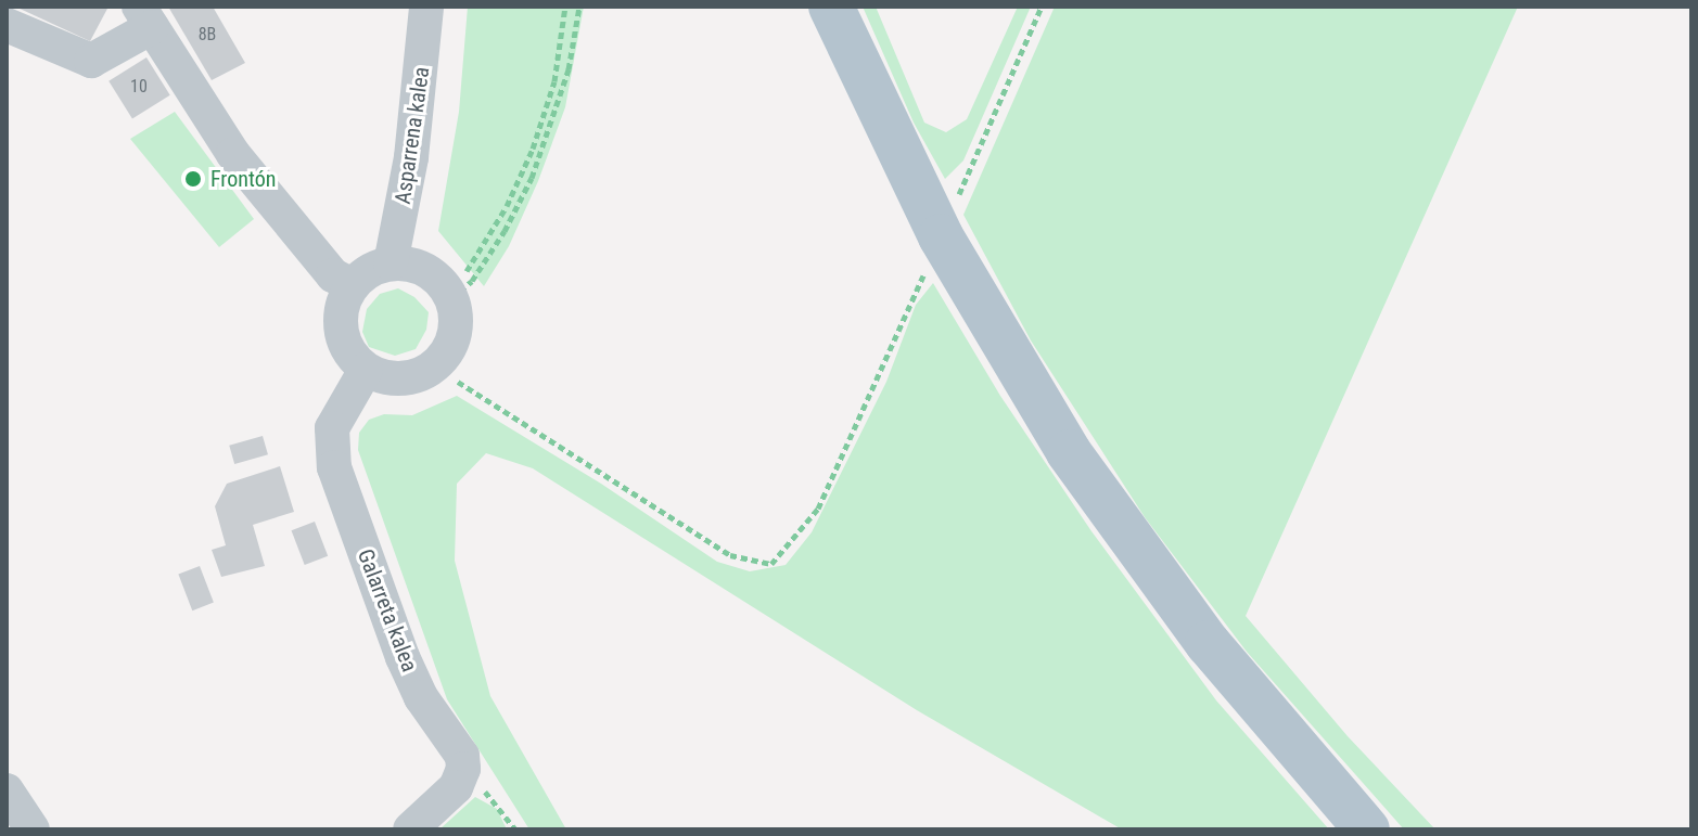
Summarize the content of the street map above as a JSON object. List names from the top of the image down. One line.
{"streets":{"street":["Asparrena kalea","Galarreta kalea"]},"crossings":[["Asparrena kalea","Galarreta kalea"]],"places":["Frontón"],"house_numbers":["8B","10"]}
